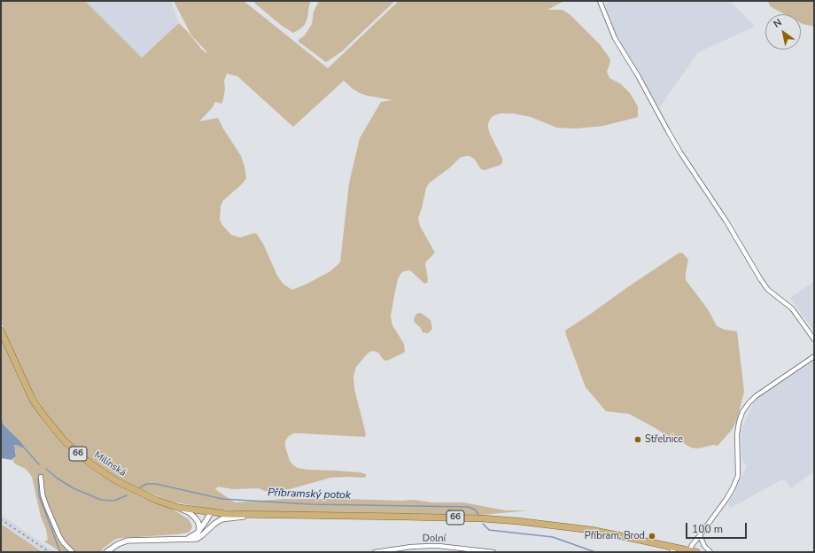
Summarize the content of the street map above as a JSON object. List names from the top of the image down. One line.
{"streets":{"main road":["66","Milínská"],"street":["Dolní"]},"crossings":[["66","Milínská"]],"water":["Příbramský potok"],"places":["Střelnice","Příbram, Brod"],"scale_bar":"100 m","north":"top left"}
